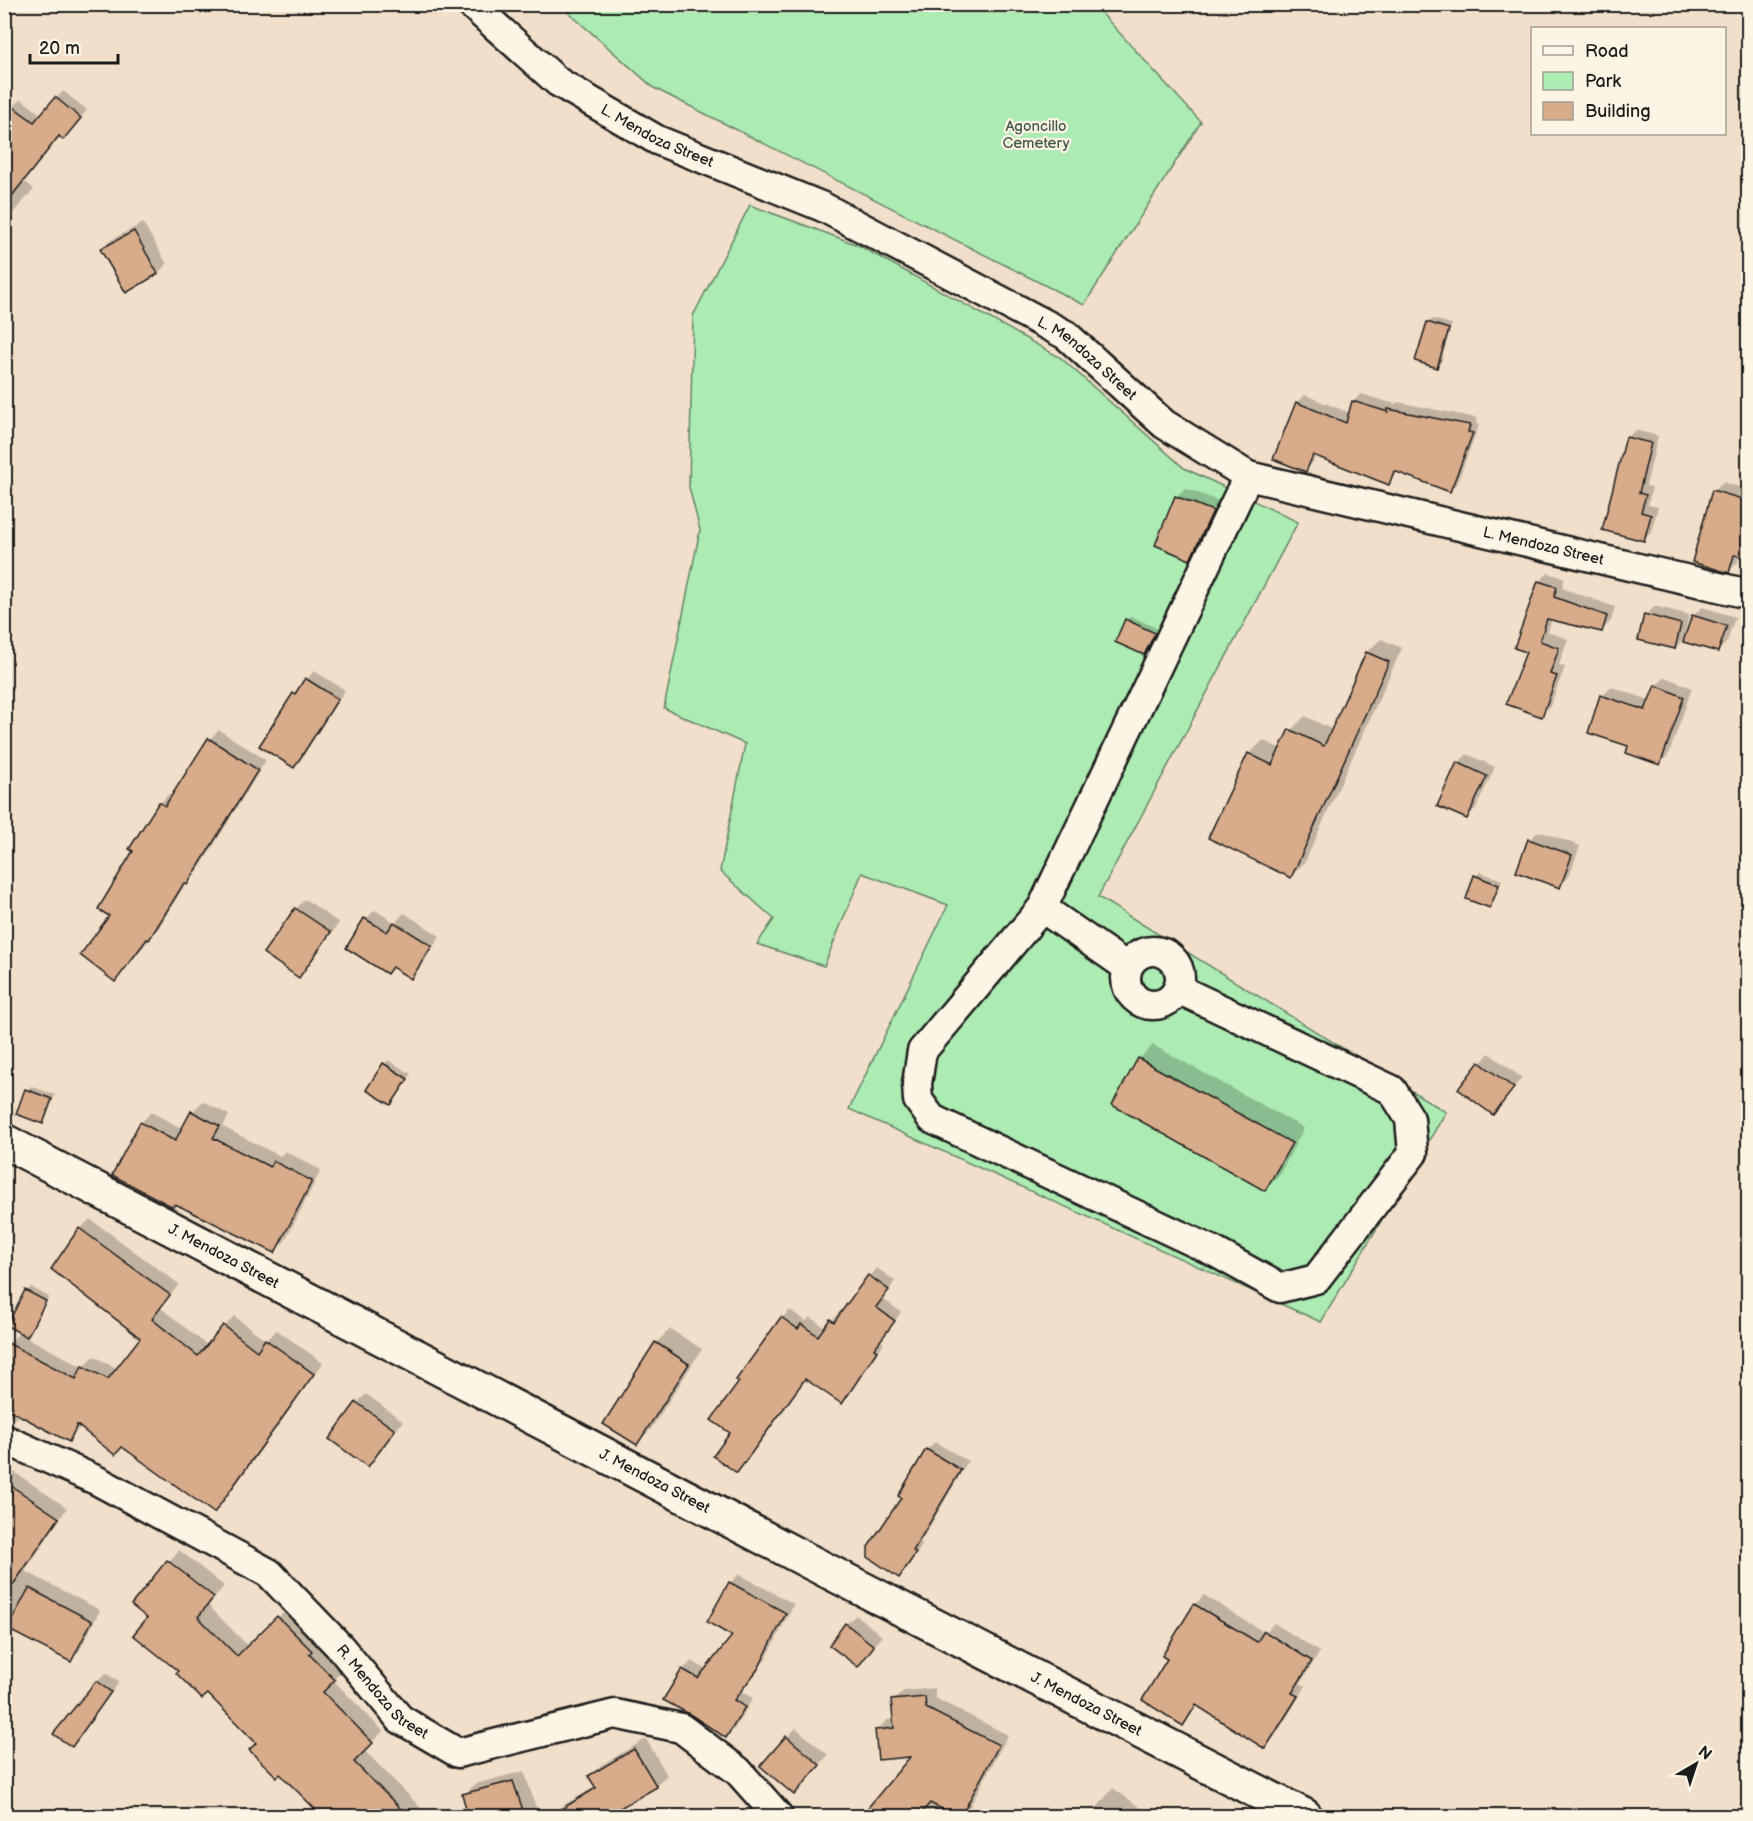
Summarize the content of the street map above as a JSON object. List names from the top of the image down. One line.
{"streets":{"main road":["J. Mendoza Street"],"street":["L. Mendoza Street","R. Mendoza Street"]},"parks":["Agoncillo Cemetery"],"legend":["Road","Park","Building"],"scale_bar":"20 m","north":"top right"}
